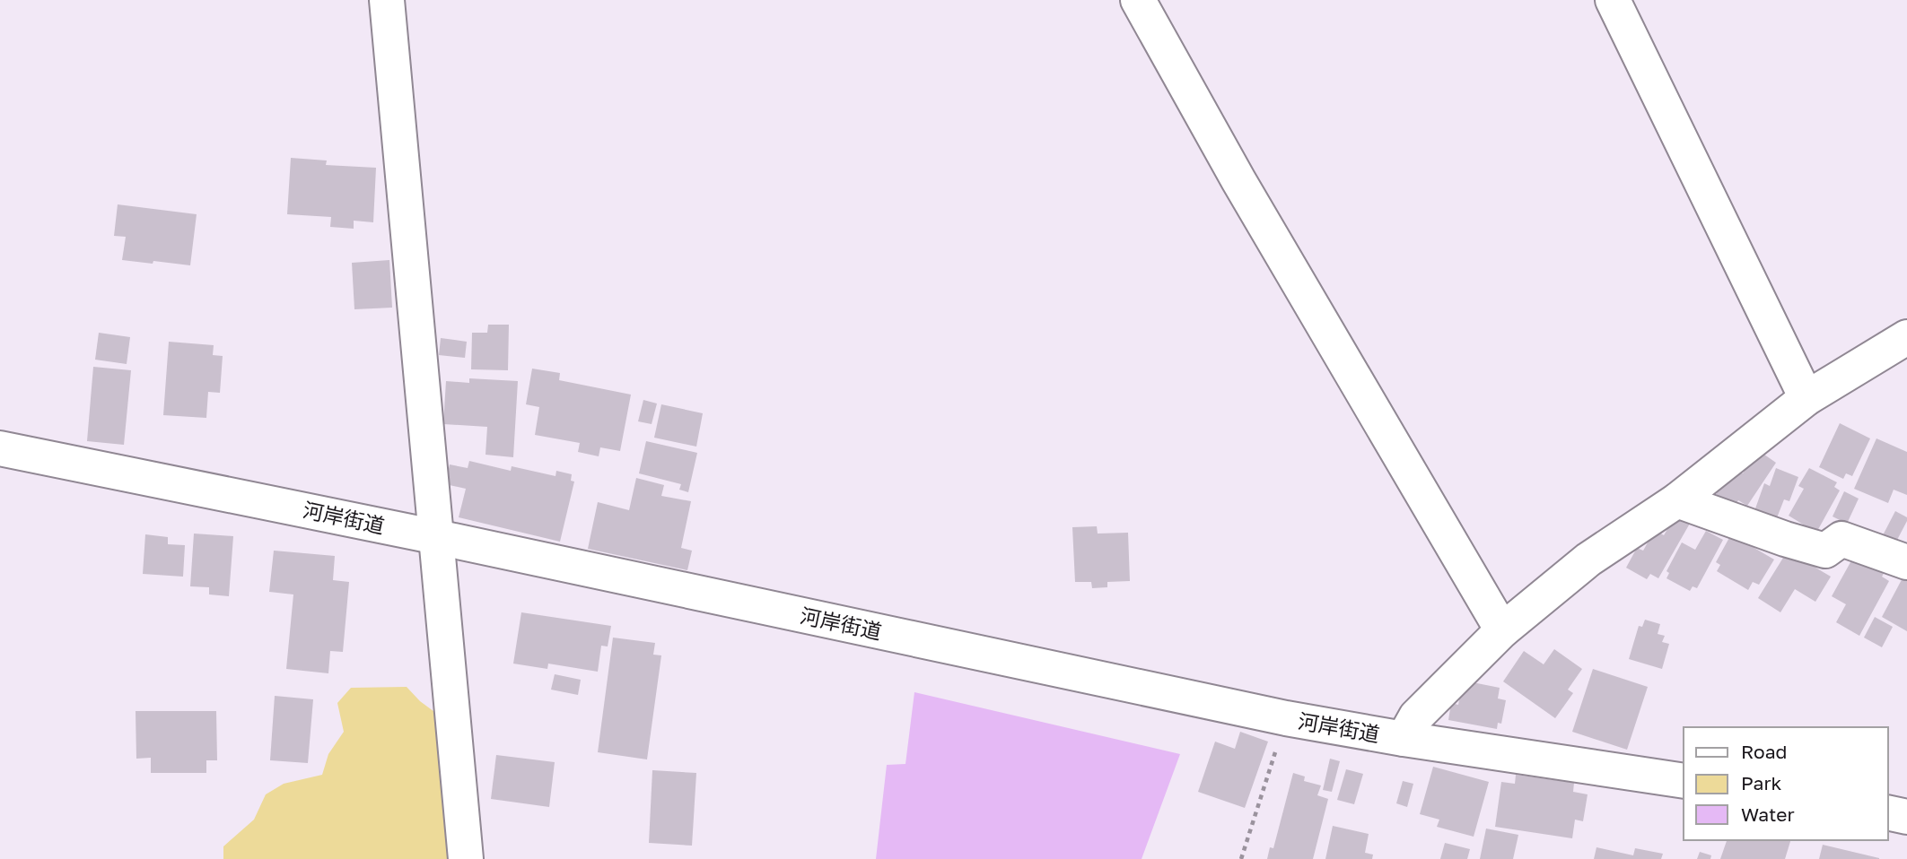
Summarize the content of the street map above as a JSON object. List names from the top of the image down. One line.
{"streets":{"street":["河岸街道"]},"legend":["Road","Park","Water"]}
